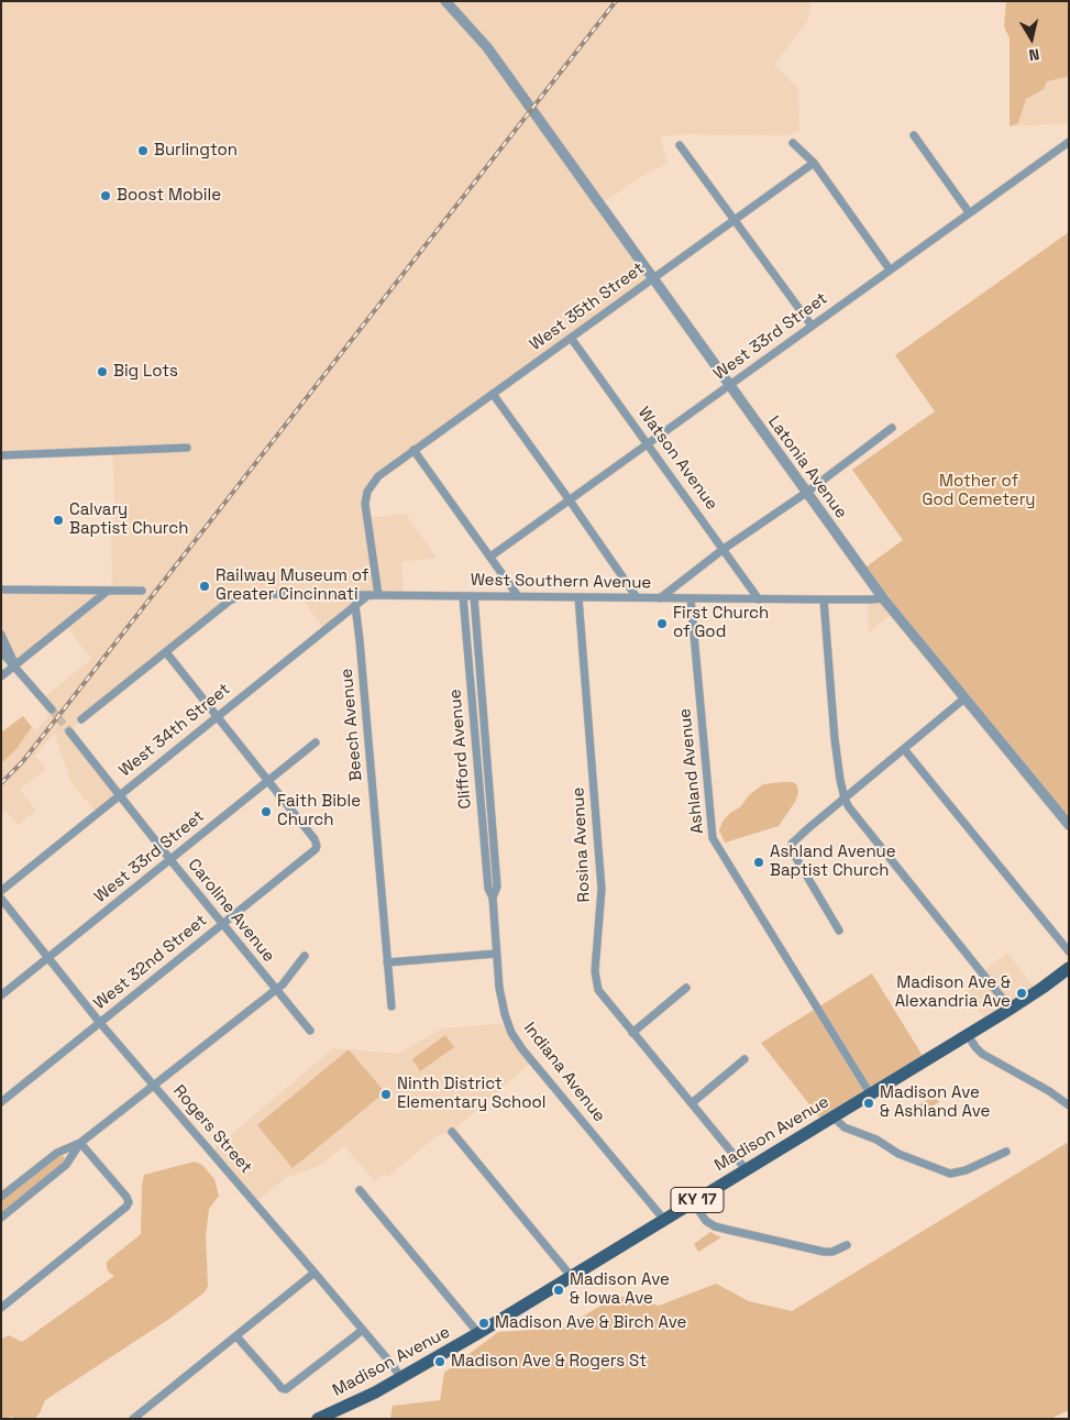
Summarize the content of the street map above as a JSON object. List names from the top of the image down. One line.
{"streets":{"main road":["Madison Avenue","KY 17"],"street":["West 35th Street","West 33rd Street","Watson Avenue","Latonia Avenue","West Southern Avenue","Beech Avenue","West 34th Street","Clifford Avenue","Ashland Avenue","Rosina Avenue","Caroline Avenue","West 32nd Street","Indiana Avenue","Rogers Street"]},"crossings":[["West 35th Street","Watson Avenue"],["West 35th Street","Latonia Avenue"],["West 35th Street","West Southern Avenue"],["West 33rd Street","Watson Avenue"],["West 33rd Street","Latonia Avenue"],["West 33rd Street","Caroline Avenue"],["West 33rd Street","West 32nd Street"],["West 33rd Street","Rogers Street"],["Watson Avenue","West Southern Avenue"],["Latonia Avenue","West Southern Avenue"],["West Southern Avenue","West 34th Street"],["West Southern Avenue","Clifford Avenue"],["West Southern Avenue","Ashland Avenue"],["West Southern Avenue","Rosina Avenue"],["Beech Avenue","West 34th Street"],["West 34th Street","Caroline Avenue"],["Clifford Avenue","Indiana Avenue"],["Ashland Avenue","Madison Avenue"],["Rosina Avenue","Madison Avenue"],["Caroline Avenue","West 32nd Street"],["West 32nd Street","Rogers Street"],["Indiana Avenue","Madison Avenue"],["Rogers Street","Madison Avenue"]],"parks":["Mother of God Cemetery"],"places":["Burlington","Boost Mobile","Big Lots","Calvary Baptist Church","Railway Museum of Greater Cincinnati","First Church of God","Faith Bible Church","Ashland Avenue Baptist Church","Madison Ave & Alexandria Ave","Ninth District Elementary School","Madison Ave & Ashland Ave","Madison Ave & Iowa Ave","Madison Ave & Birch Ave","Madison Ave & Rogers St"],"north":"bottom"}
